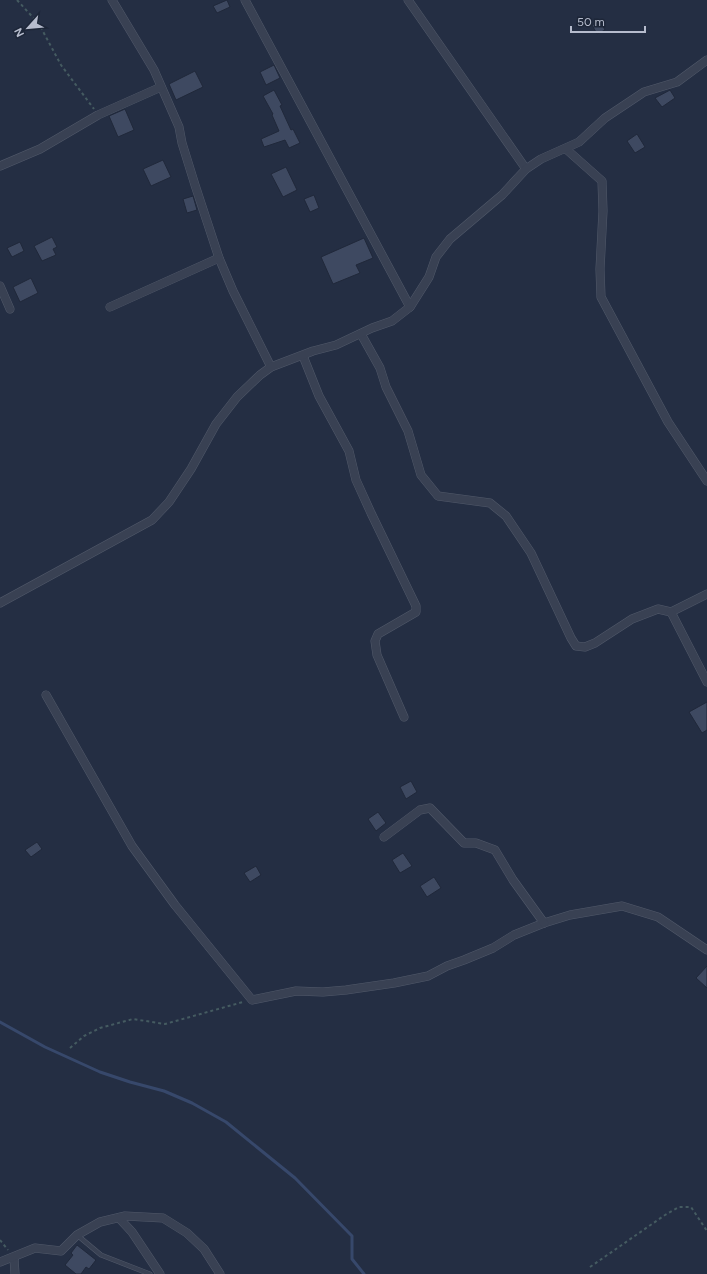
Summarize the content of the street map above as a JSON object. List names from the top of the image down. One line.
{"scale_bar":"50 m","north":"bottom left"}
